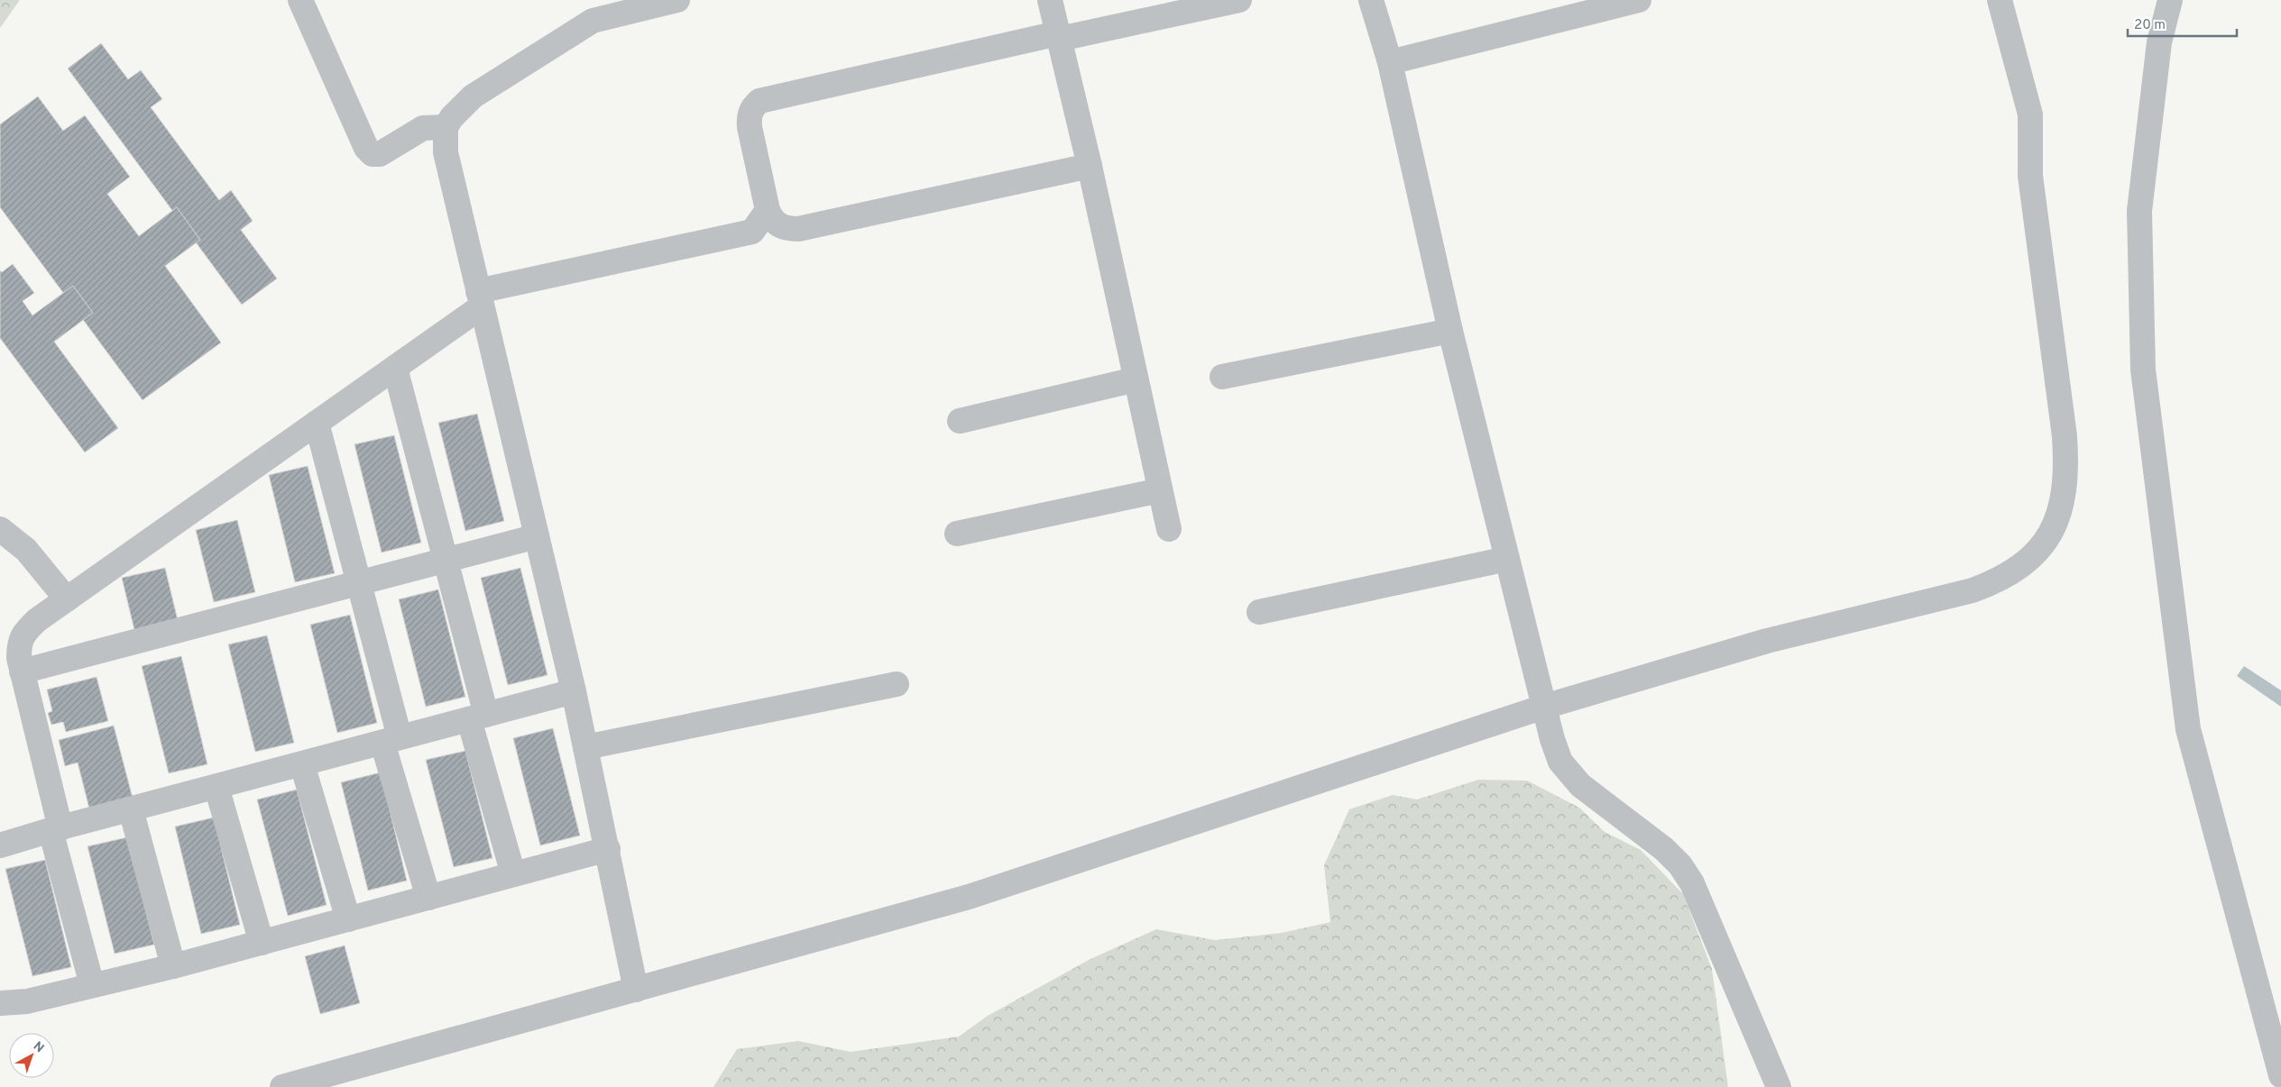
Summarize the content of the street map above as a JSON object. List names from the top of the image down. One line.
{"scale_bar":"20 m","north":"top right"}
